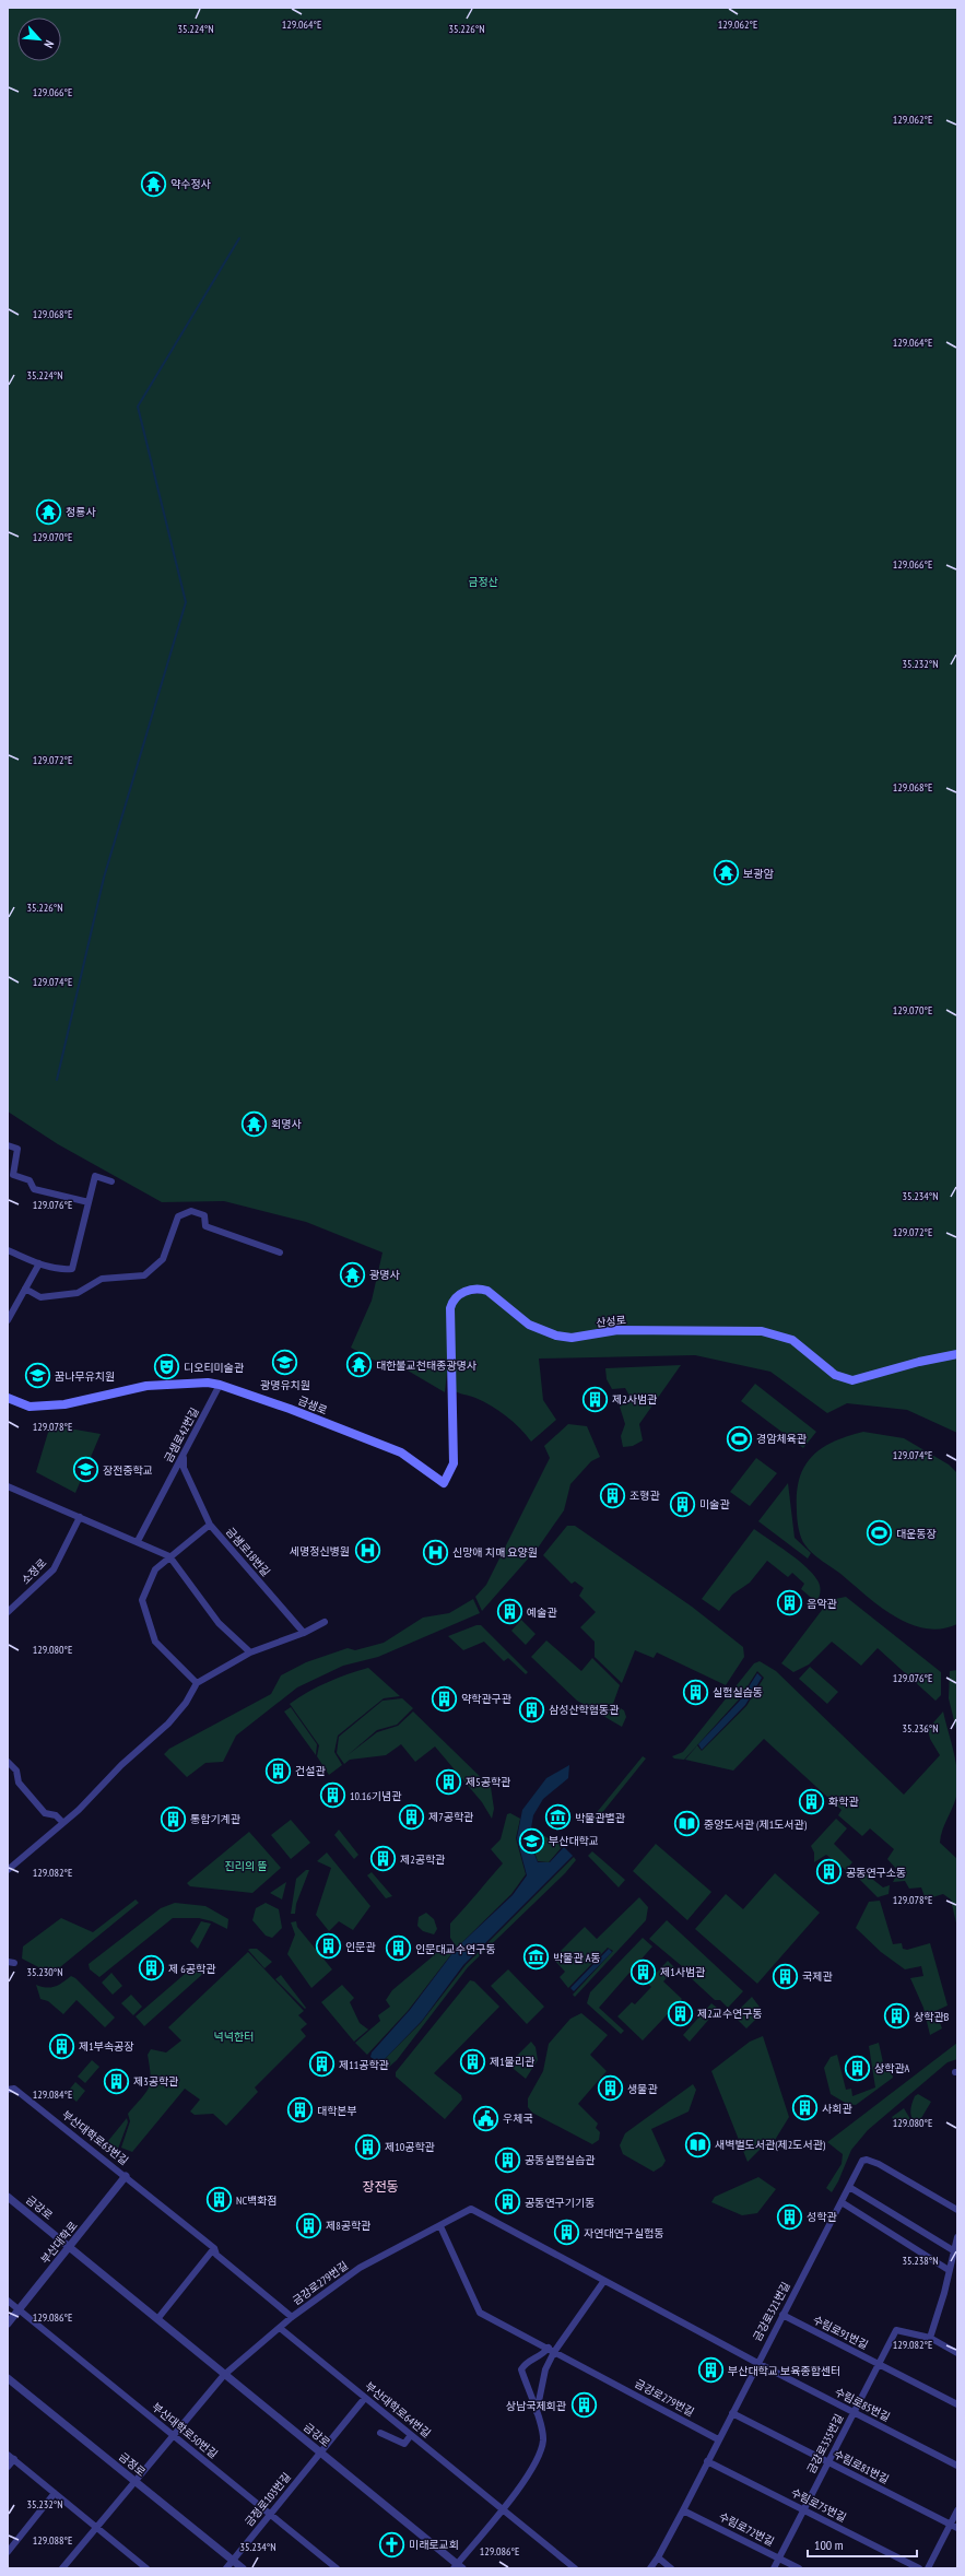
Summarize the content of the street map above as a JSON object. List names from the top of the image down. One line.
{"streets":{"main road":["산성로","금샘로"],"street":["금샘로42번길","금샘로18번길","소정로","부산대학로63번길","금강로","부산대학로","금강로279번길","금강로321번길","수림로91번길","수림로85번길","부산대학로64번길","부산대학로50번길","금강로335번길","금정로","수림로81번길","금정로103번길","수림로75번길","수림로72번길"]},"crossings":[["산성로","금샘로"],["금샘로","금샘로42번길"],["금샘로42번길","금샘로18번길"],["부산대학로63번길","부산대학로"],["금강로","부산대학로"],["금강로","금강로279번길"],["금강로","금정로103번길"],["부산대학로","부산대학로50번길"],["금강로279번길","금강로321번길"],["금강로279번길","수림로85번길"],["금강로279번길","부산대학로64번길"],["금강로279번길","부산대학로50번길"],["금강로279번길","금정로"],["금강로321번길","수림로91번길"],["금강로321번길","수림로85번길"],["금강로321번길","수림로81번길"],["금강로321번길","수림로75번길"],["금강로321번길","수림로72번길"],["수림로91번길","금강로335번길"],["수림로85번길","금강로335번길"],["부산대학로64번길","금정로103번길"],["부산대학로50번길","금정로103번길"],["금강로335번길","수림로81번길"],["금강로335번길","수림로75번길"],["금강로335번길","수림로72번길"],["금정로","금정로103번길"]],"districts":["장전동"],"parks":["금정산","진리의 뜰","넉넉한터"],"places":{"temple":["약수정사","청룡사","보광암","회명사","광명사","대한불교천태종광명사"],"school or university":["광명유치원","꿈나무유치원","장전중학교","부산대학교"],"theatre":["디오티미술관"],"building":["제2사범관","조형관","미술관","음악관","예술관","실험실습동","약학관구관","삼성산학협동관","건설관","제5공학관","10.16기념관","화학관","제7공학관","통합기계관","제2공학관","공동연구소동","인문관","인문대교수연구동","제 6공학관","제1사범관","국제관","제2교수연구동","상학관B","제1부속공장","제1물리관","제11공학관","상학관A","제3공학관","생물관","사회관","대학본부","제10공학관","공동실험실습관","NC백화점","공동연구기기동","성학관","제8공학관","자연대연구실험동","부산대학교 보육종합센터","상남국제회관"],"sports":["경암체육관","대운동장"],"hospital":["세명정신병원","신망애 치매 요양원"],"museum":["박물관별관","박물관 A동"],"library":["중앙도서관 (제1도서관)","새벽벌도서관(제2도서관)"],"public building":["우체국"],"church":["미래로교회"]},"scale_bar":"100 m","north":"bottom right","coordinates":["129.064°E","129.062°E","35.224°N","35.226°N","129.066°E","129.068°E","129.070°E","35.232°N","129.072°E","129.074°E","35.234°N","129.076°E","129.078°E","129.080°E","35.236°N","129.082°E","35.230°N","129.084°E","35.238°N","129.086°E","129.088°E"]}
